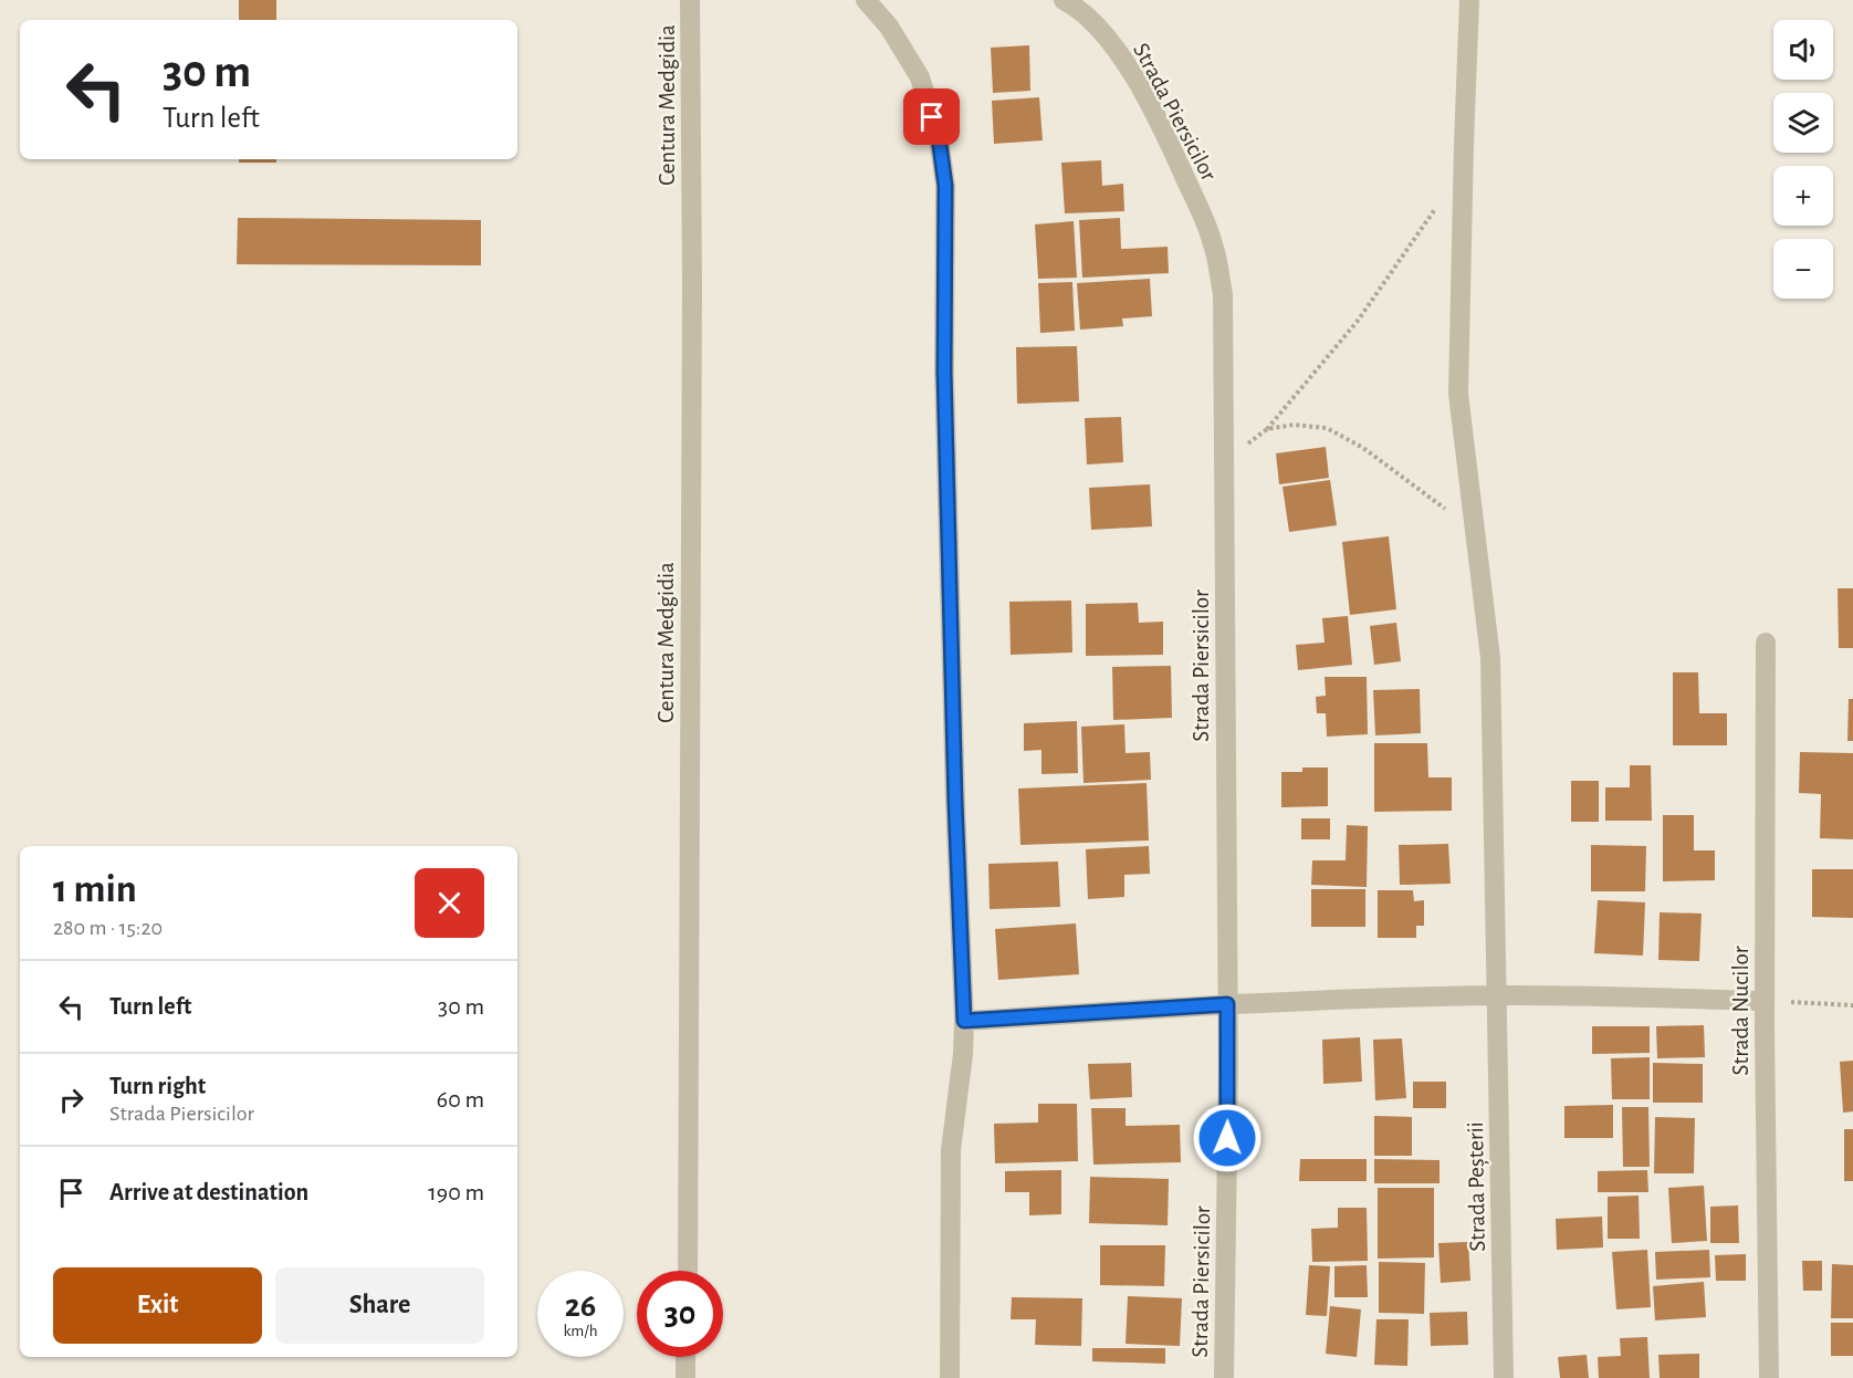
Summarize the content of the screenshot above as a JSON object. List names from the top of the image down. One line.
{"streets":{"street":["Centura Medgidia","Strada Piersicilor","Strada Nucilor","Strada Peșterii"]},"page":{"map_buttons":["+","−"],"turn":["30 m","Turn left"],"heading":["1 min","280 m · 15:20"],"list":[{"name":"Turn left","value":"30 m"},{"name":"Turn right","note":"Strada Piersicilor","value":"60 m"},{"name":"Arrive at destination","value":"190 m"}],"buttons":["Exit","Share"],"speed":"26 km/h","limit":"30"}}
